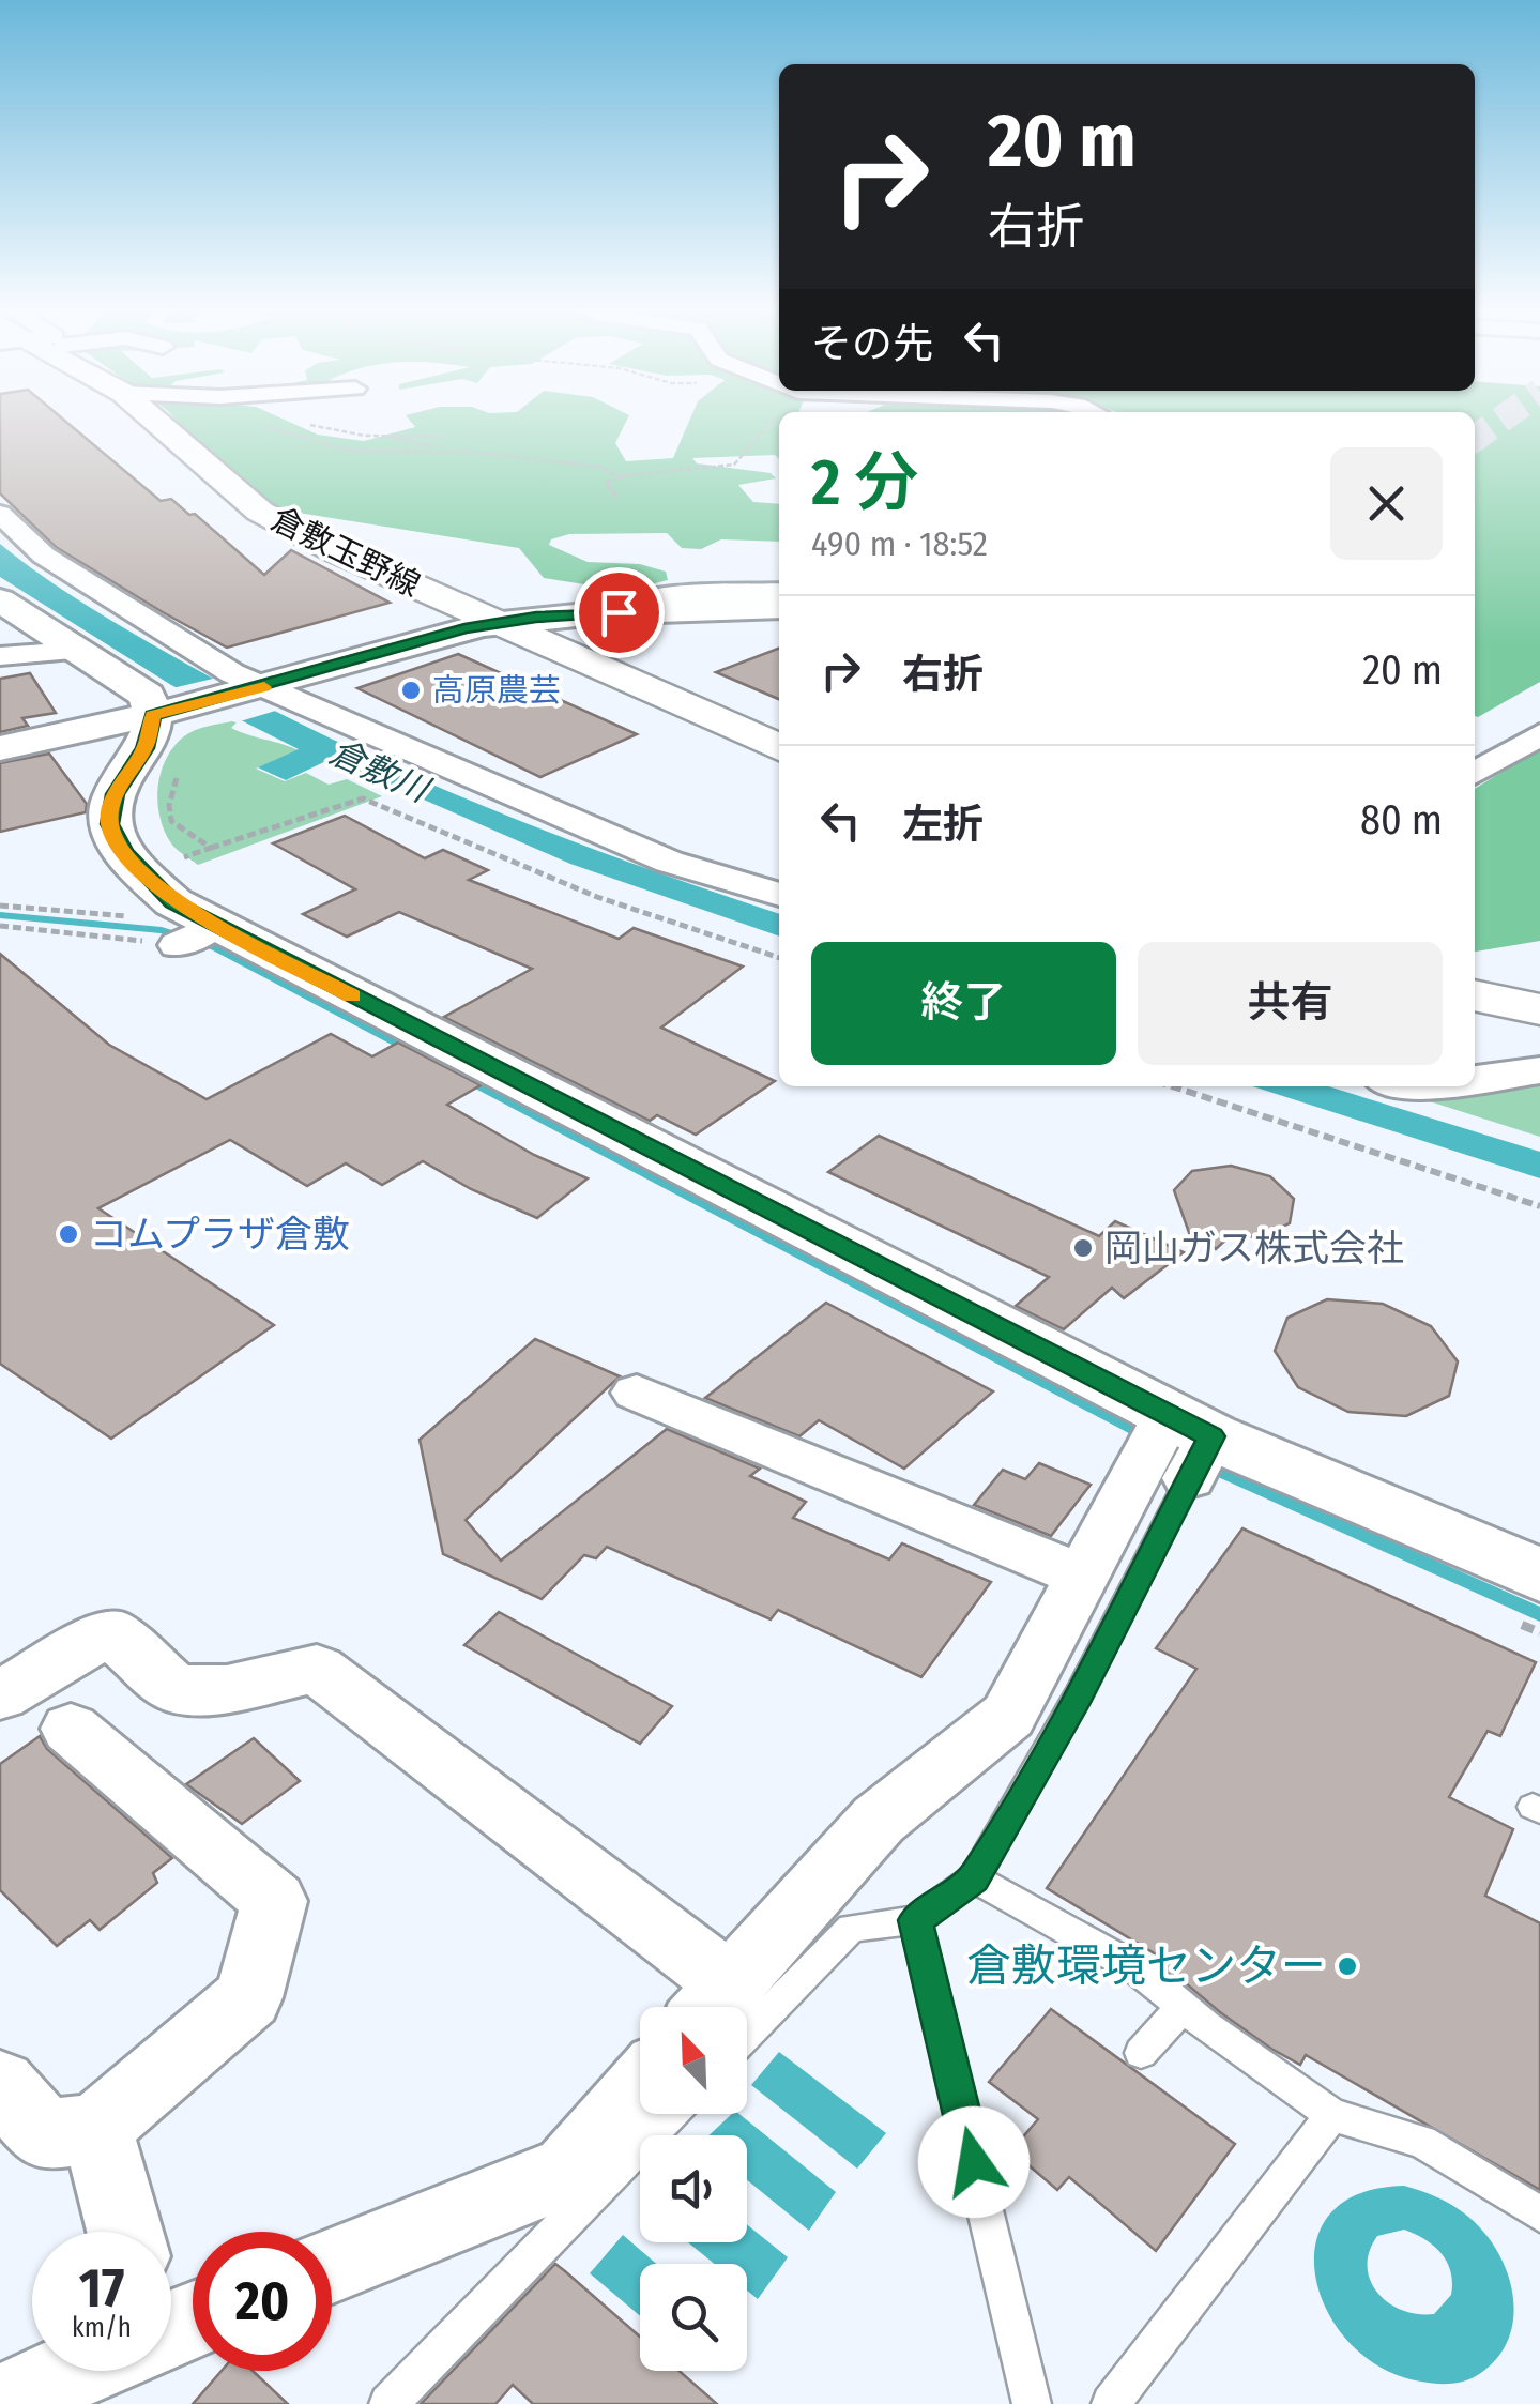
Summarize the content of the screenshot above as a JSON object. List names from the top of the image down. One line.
{"streets":{"main road":["倉敷玉野線"]},"water":["倉敷川"],"places":["高原農芸","コムプラザ倉敷","岡山ガス株式会社","倉敷環境センター"],"north":"top left","page":{"turn":["20 m","右折"],"then":"その先","heading":["2 分","490 m · 18:52"],"list":[{"name":"右折","value":"20 m"},{"name":"左折","value":"80 m"}],"buttons":["終了","共有"],"speed":"17 km/h","limit":"20"}}
